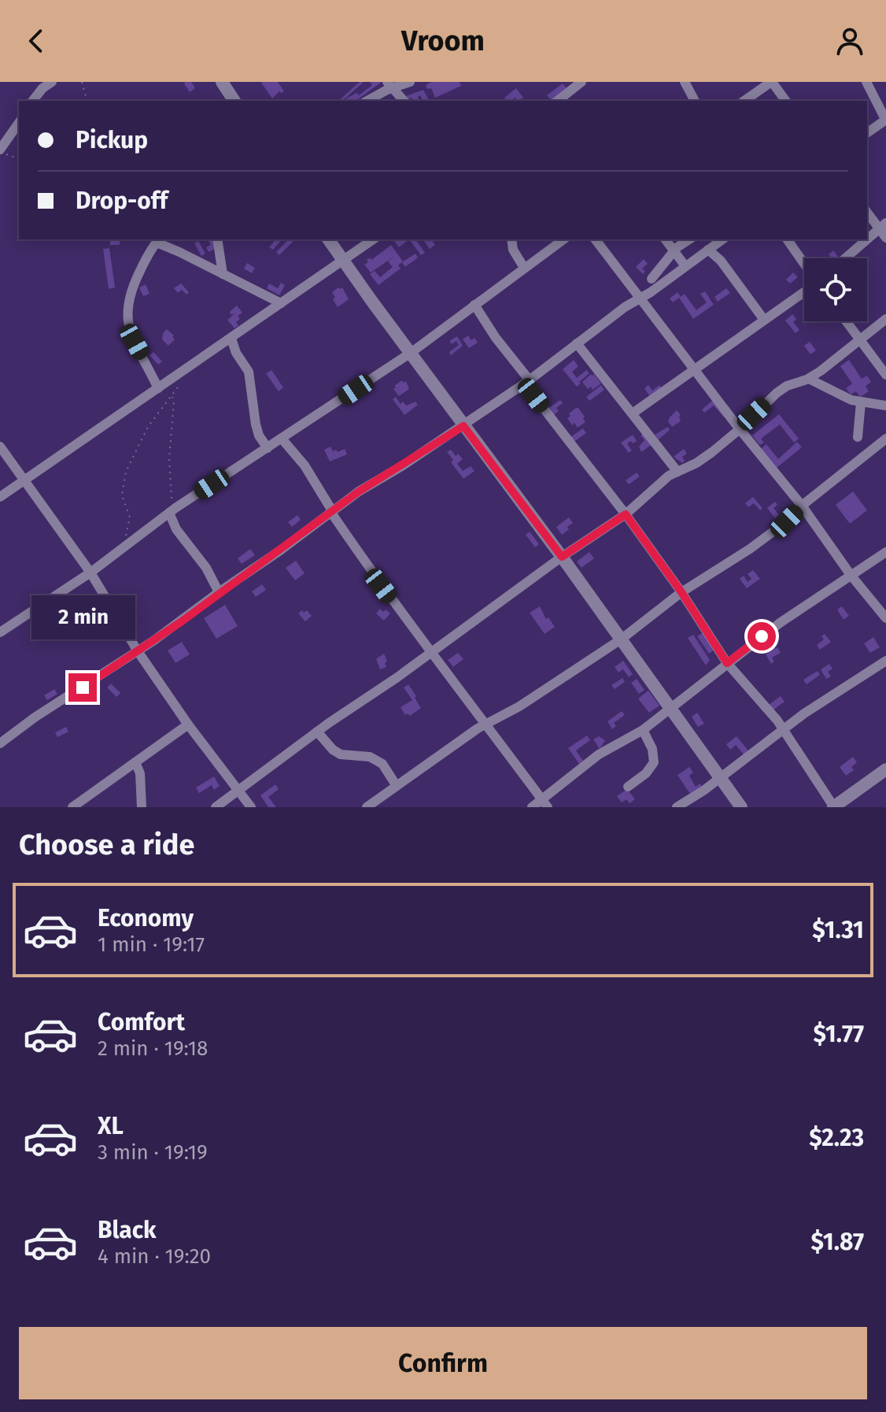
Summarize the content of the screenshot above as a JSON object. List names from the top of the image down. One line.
{"page":{"header":"Vroom","banner":["Pickup","Drop-off"],"bubble":"2 min","heading":"Choose a ride","list":[{"name":"Economy","note":"1 min · 19:17","value":"$1.31"},{"name":"Comfort","note":"2 min · 19:18","value":"$1.77"},{"name":"XL","note":"3 min · 19:19","value":"$2.23"},{"name":"Black","note":"4 min · 19:20","value":"$1.87"}],"buttons":"Confirm"}}
